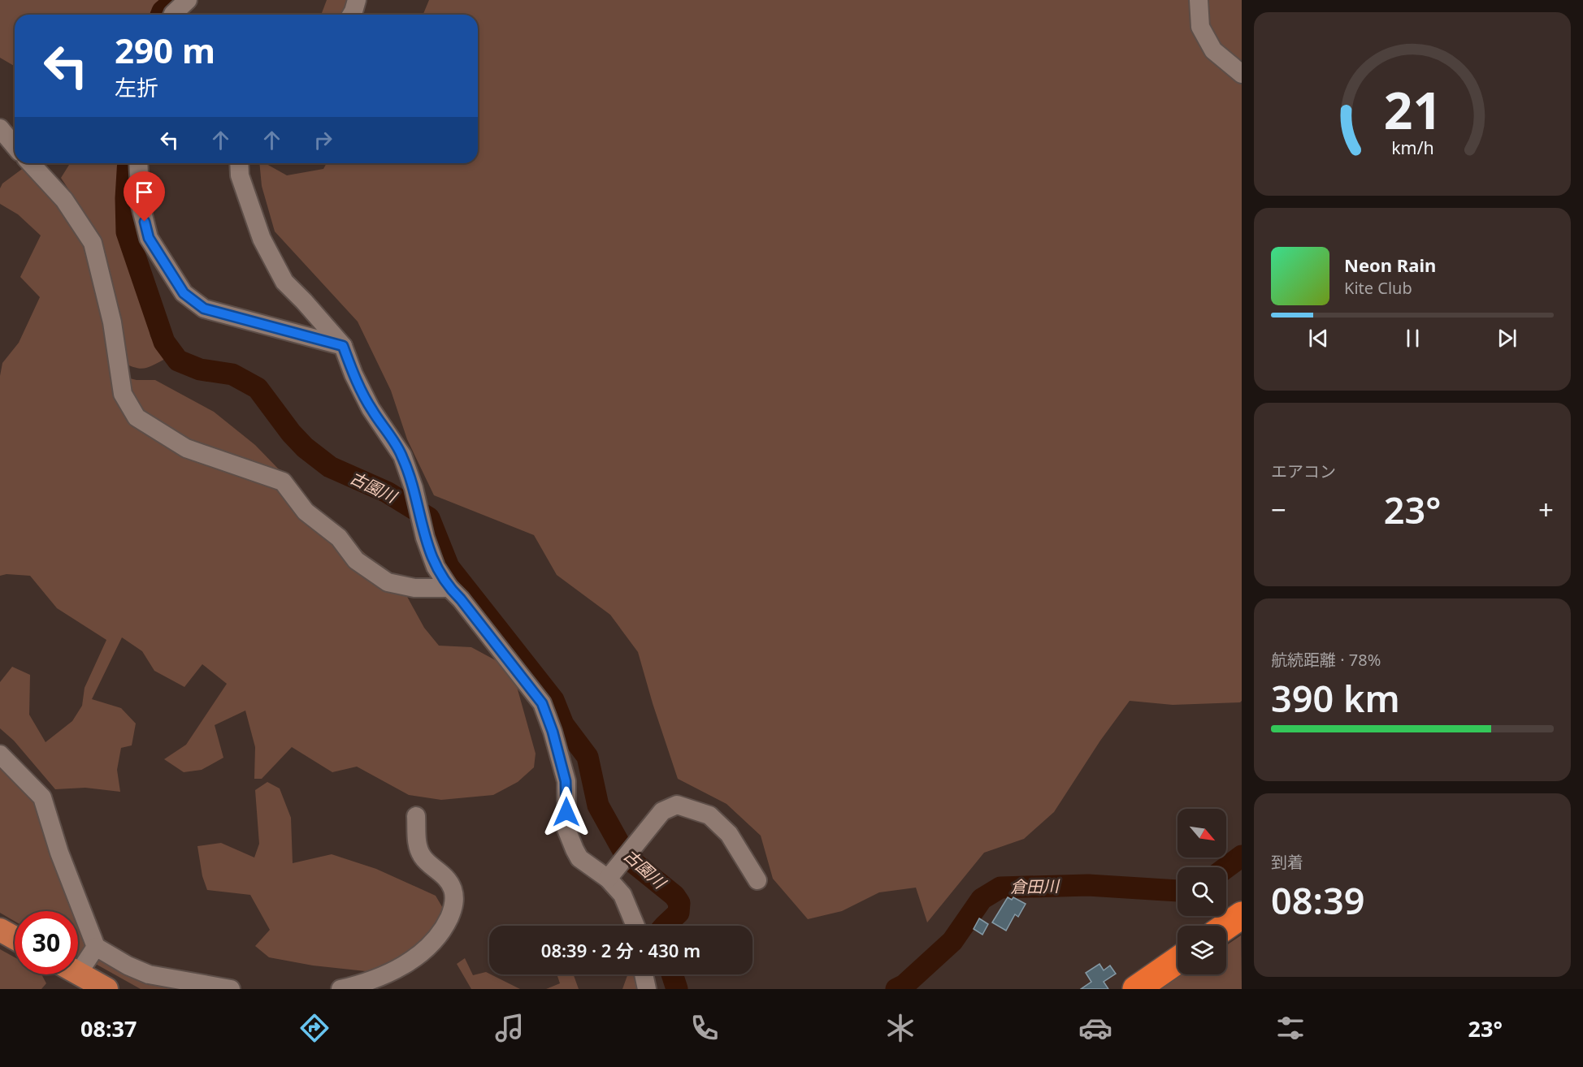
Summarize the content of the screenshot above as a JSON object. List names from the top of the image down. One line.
{"water":["古園川","倉田川"],"north":"bottom right","page":{"turn":["290 m","左折"],"song":["Neon Rain","Kite Club"],"tile":["エアコン",["航続距離 · 78%","390 km"],["到着","08:39"]],"heat":["−","23°","+"],"limit":"30","trip":"08:39 · 2 分 · 430 m","tabs":["08:37","23°"],"gauge":["21","km/h"]}}
